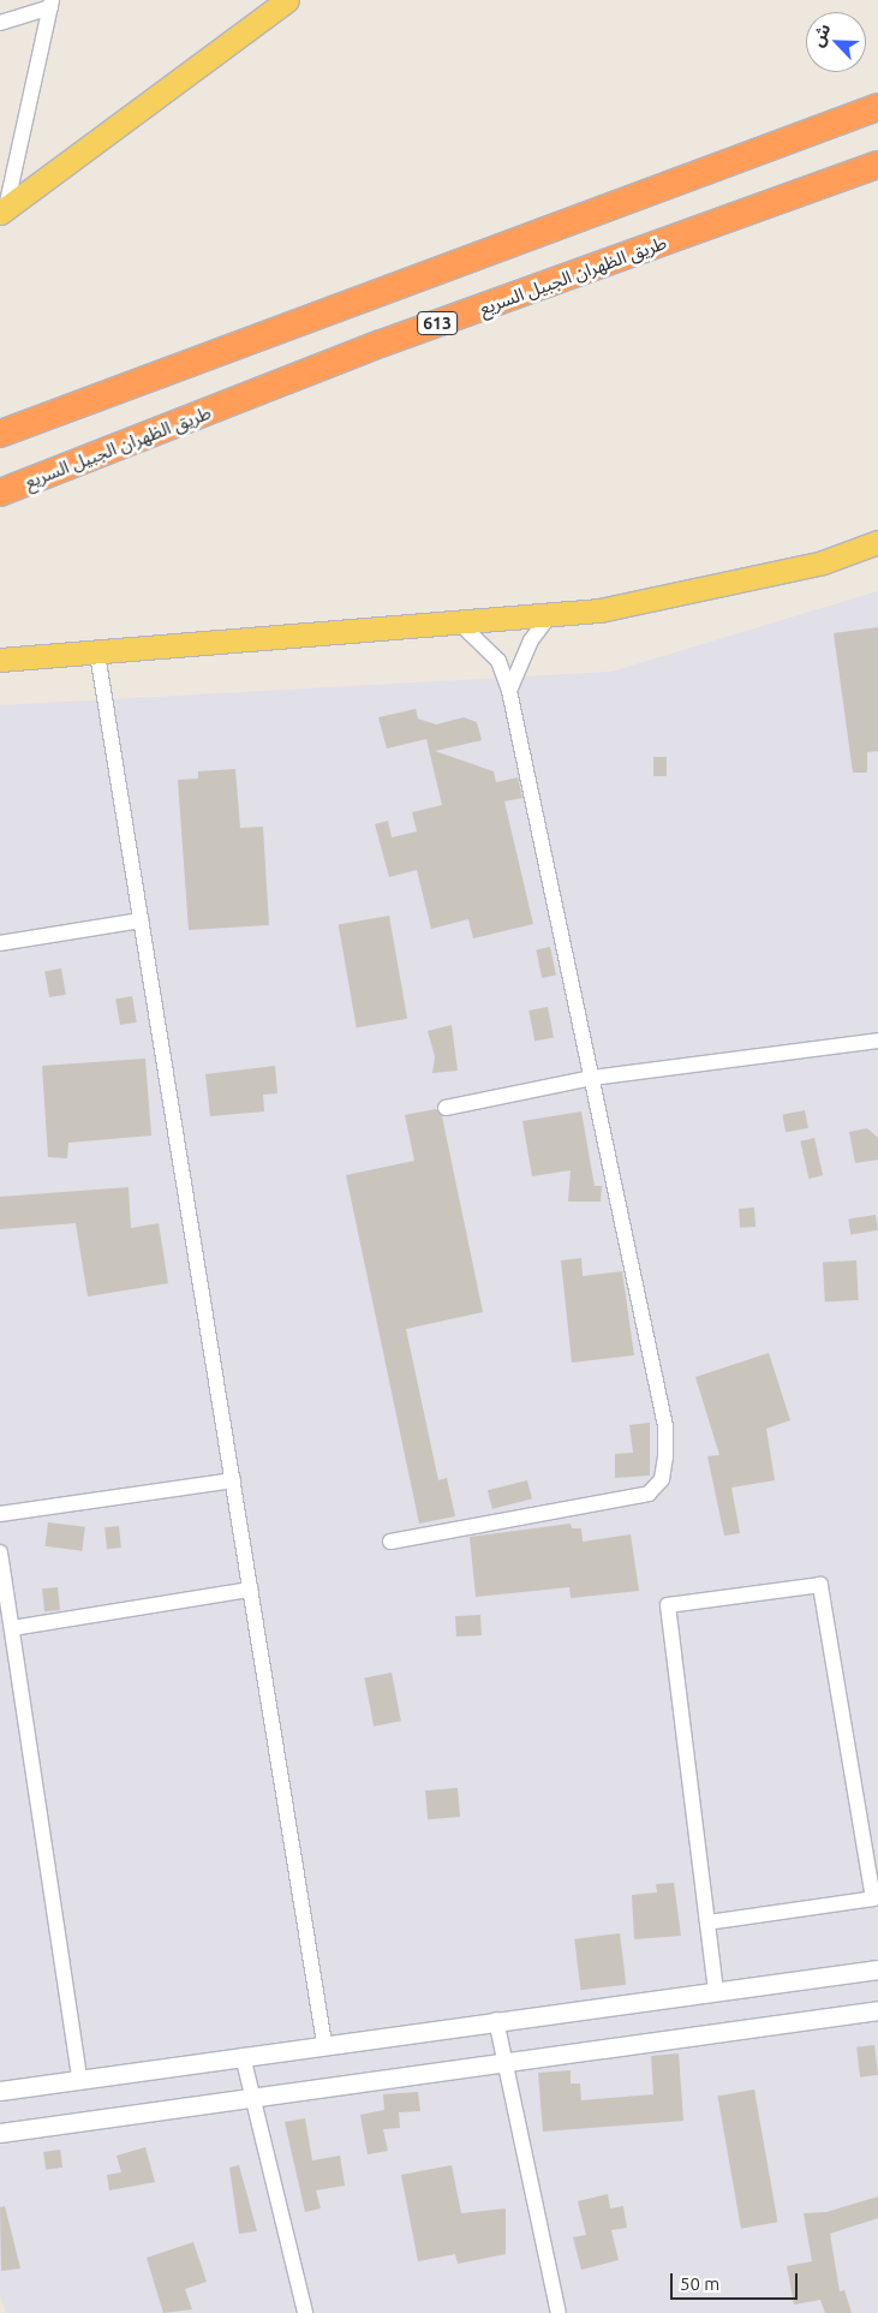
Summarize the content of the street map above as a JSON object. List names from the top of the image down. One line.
{"streets":{"highway":["طريق الظهران الجبيل السريع","613"]},"scale_bar":"50 m","north":"top left"}
